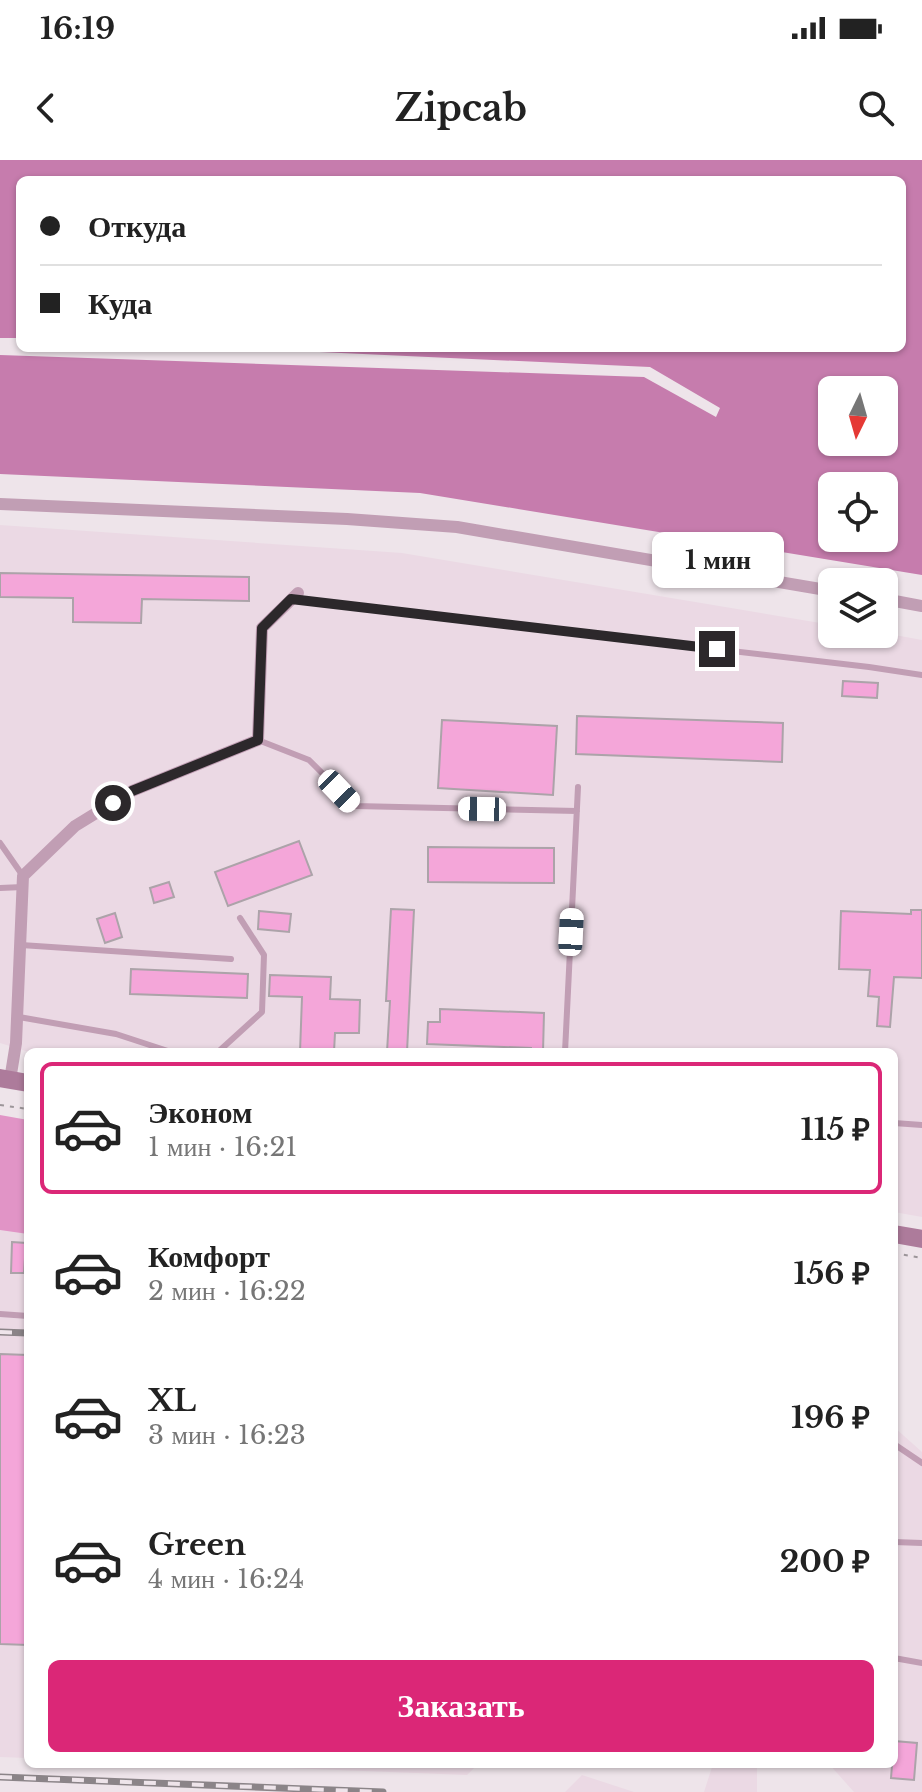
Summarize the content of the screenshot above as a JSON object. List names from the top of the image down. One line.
{"north":"bottom","page":{"status":"16:19","header":"Zipcab","banner":["Откуда","Куда"],"bubble":"1 мин","list":[{"name":"Эконом","note":"1 мин · 16:21","value":"115 ₽"},{"name":"Комфорт","note":"2 мин · 16:22","value":"156 ₽"},{"name":"XL","note":"3 мин · 16:23","value":"196 ₽"},{"name":"Green","note":"4 мин · 16:24","value":"200 ₽"}],"buttons":"Заказать"}}
